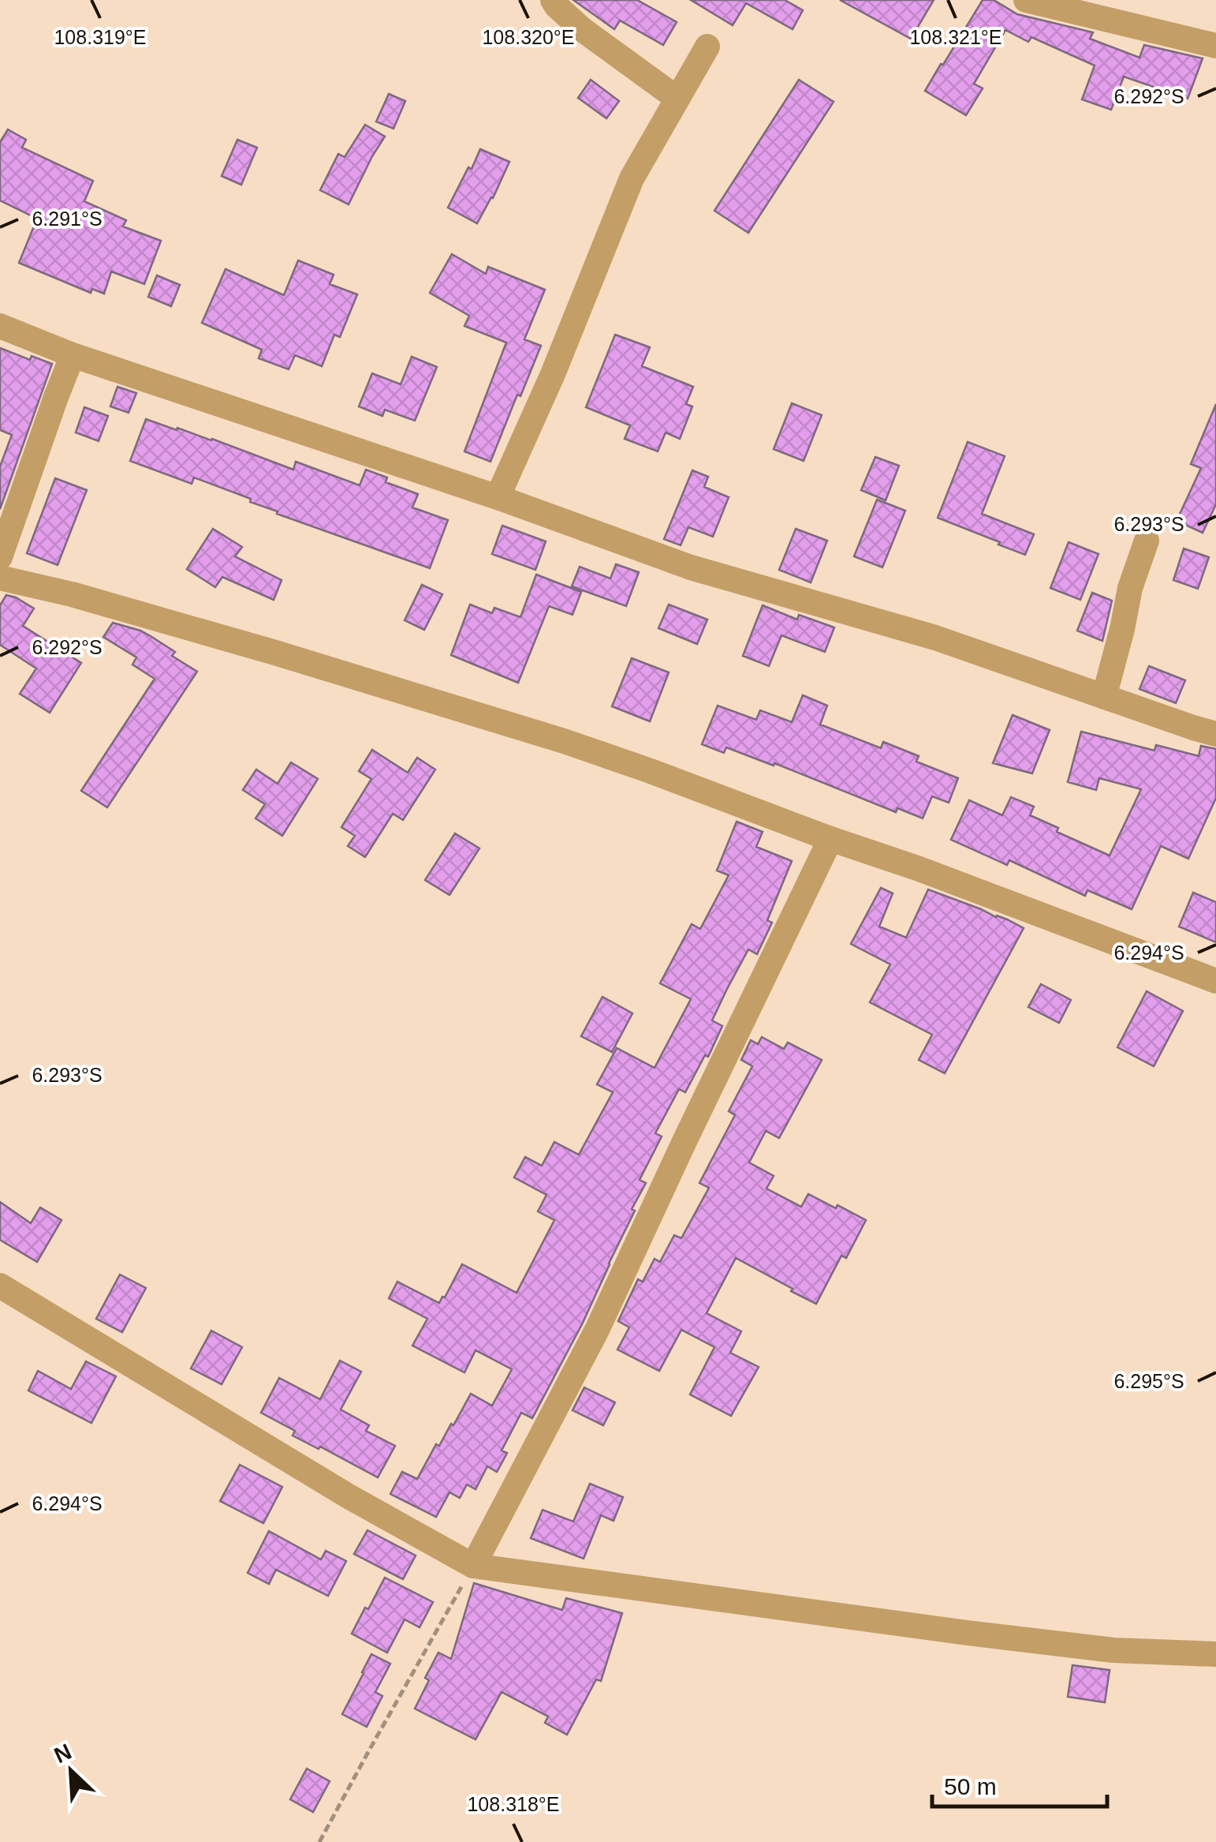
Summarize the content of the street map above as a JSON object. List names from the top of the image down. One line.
{"scale_bar":"50 m","north":"top left","coordinates":["108.319°E","108.320°E","108.321°E","6.292°S","6.291°S","6.293°S","6.294°S","6.295°S","108.318°E"]}
